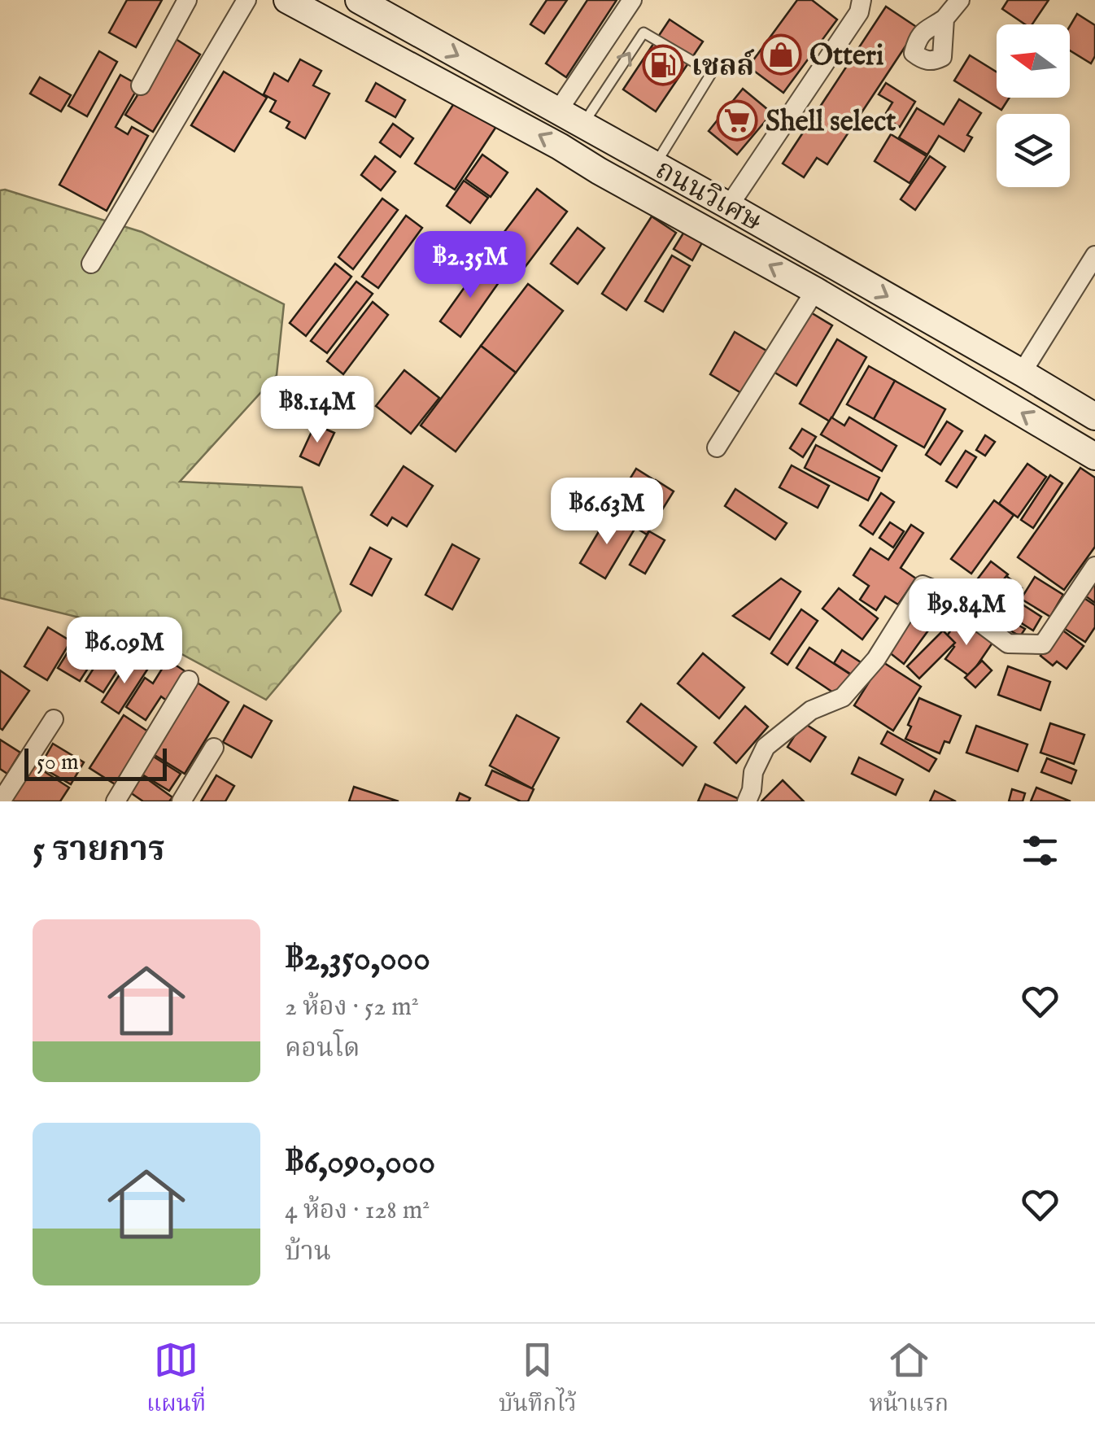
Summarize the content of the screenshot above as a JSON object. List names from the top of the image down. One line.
{"streets":{"main road":["ถนนวิเศษ"]},"places":{"shop":["Otteri"],"fuel station":["เชลล์"],"supermarket":["Shell select"]},"scale_bar":"50 m","north":"left","page":{"price":["฿2.35M","฿8.14M","฿6.63M","฿9.84M","฿6.09M"],"scale":"50 m","heading":"5 รายการ","list":[{"name":"฿2,350,000","note":"2 ห้อง · 52 m² · คอนโด"},{"name":"฿6,090,000","note":"4 ห้อง · 128 m² · บ้าน"}],"tabs":["แผนที่","บันทึกไว้","หน้าแรก"]}}
